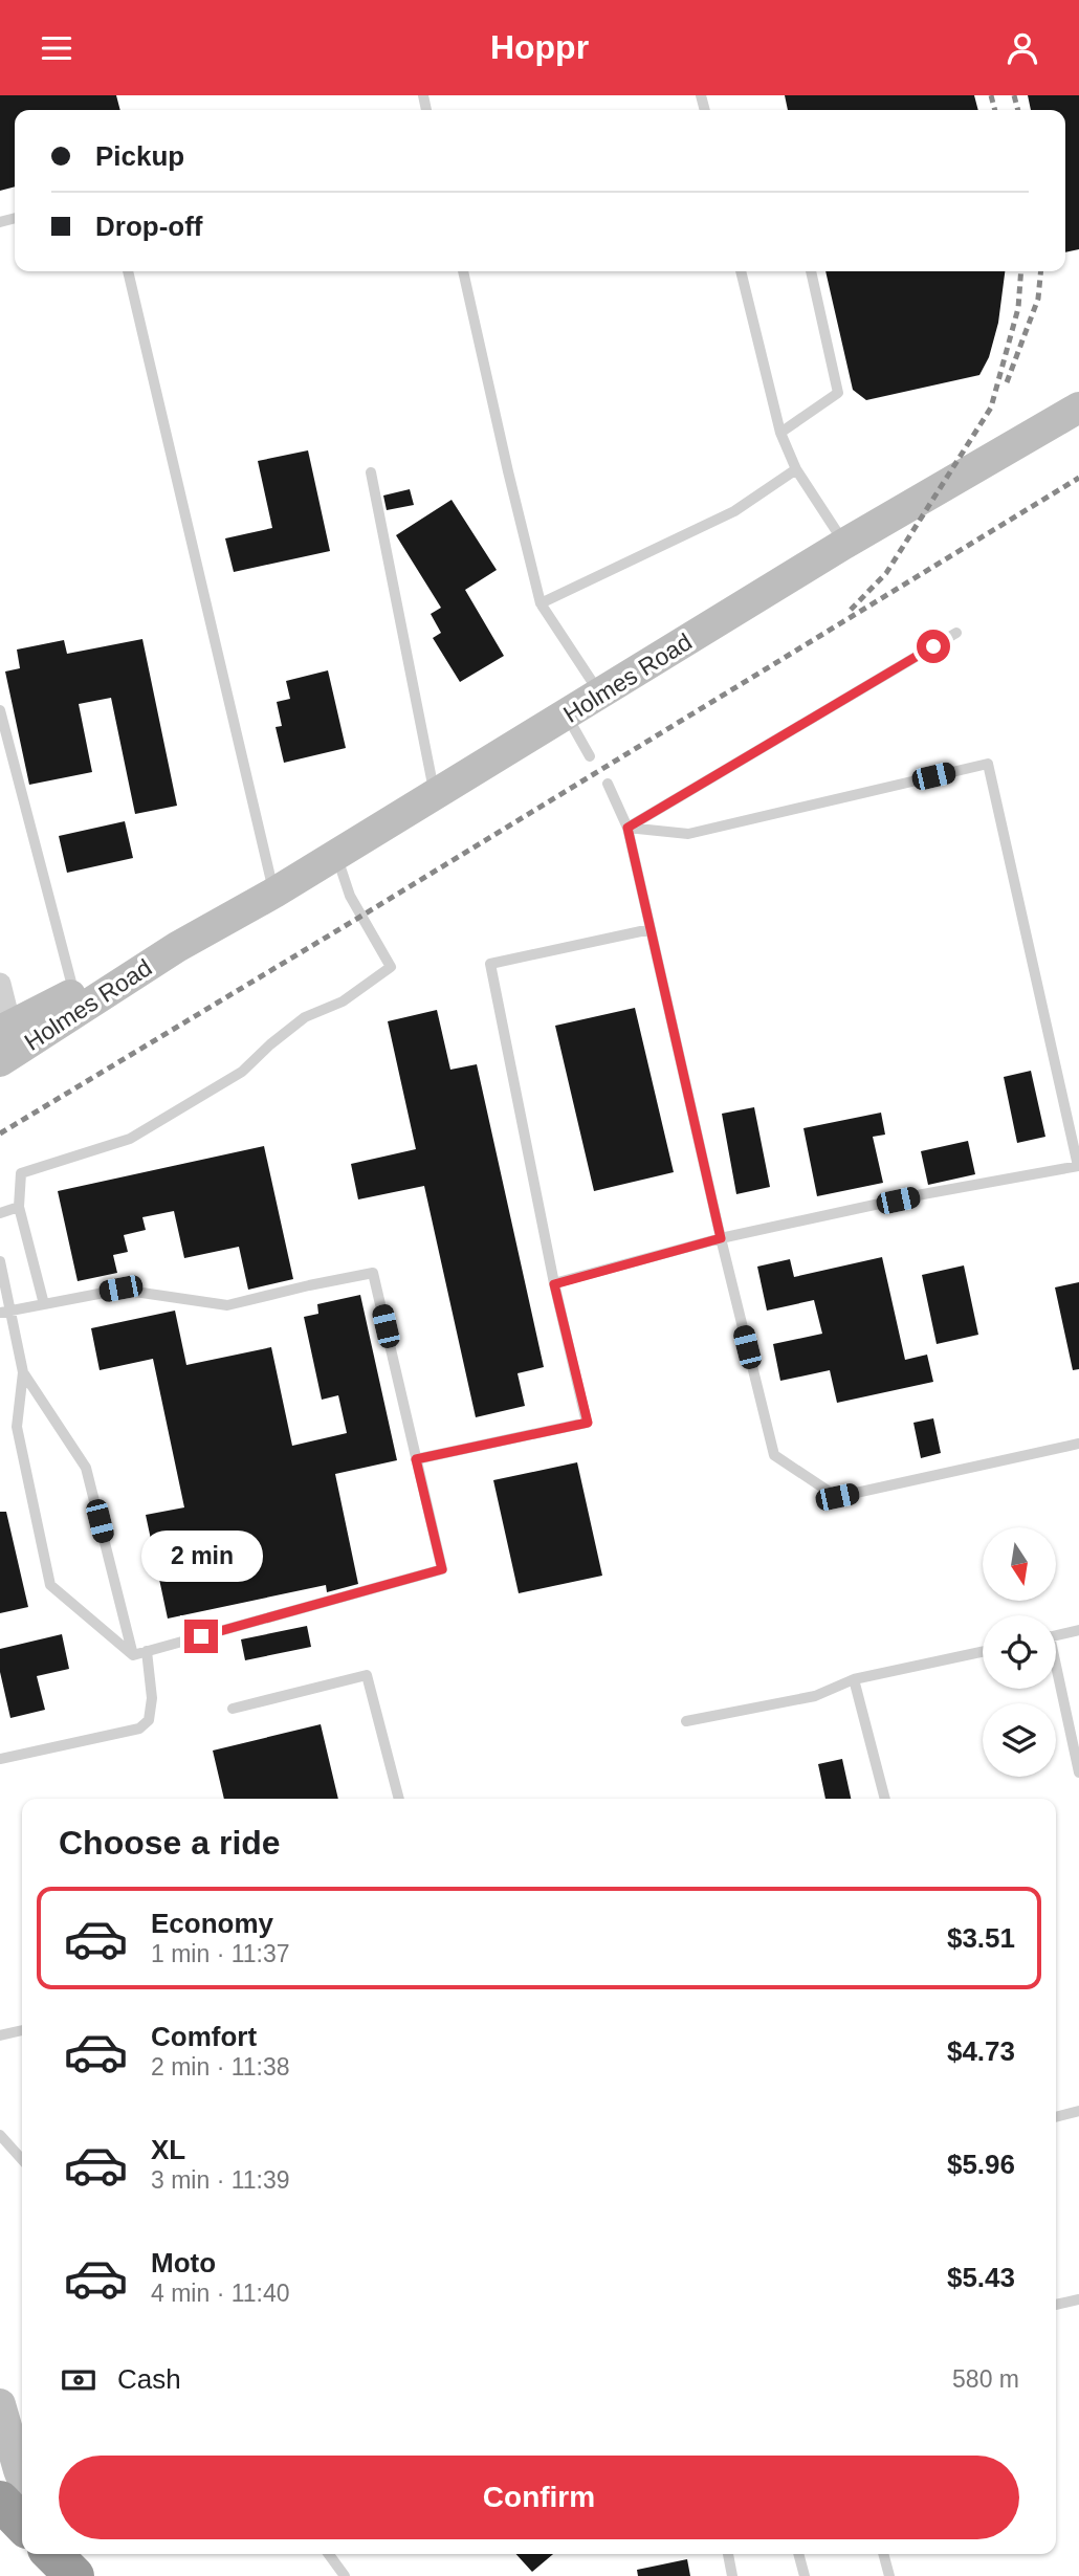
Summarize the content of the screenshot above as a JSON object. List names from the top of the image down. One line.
{"streets":{"main road":["Holmes Road"]},"north":"bottom","page":{"header":"Hoppr","banner":["Pickup","Drop-off"],"bubble":"2 min","heading":"Choose a ride","list":[{"name":"Economy","note":"1 min · 11:37","value":"$3.51"},{"name":"Comfort","note":"2 min · 11:38","value":"$4.73"},{"name":"XL","note":"3 min · 11:39","value":"$5.96"},{"name":"Moto","note":"4 min · 11:40","value":"$5.43"}],"pay":["Cash","580 m"],"buttons":"Confirm"}}
